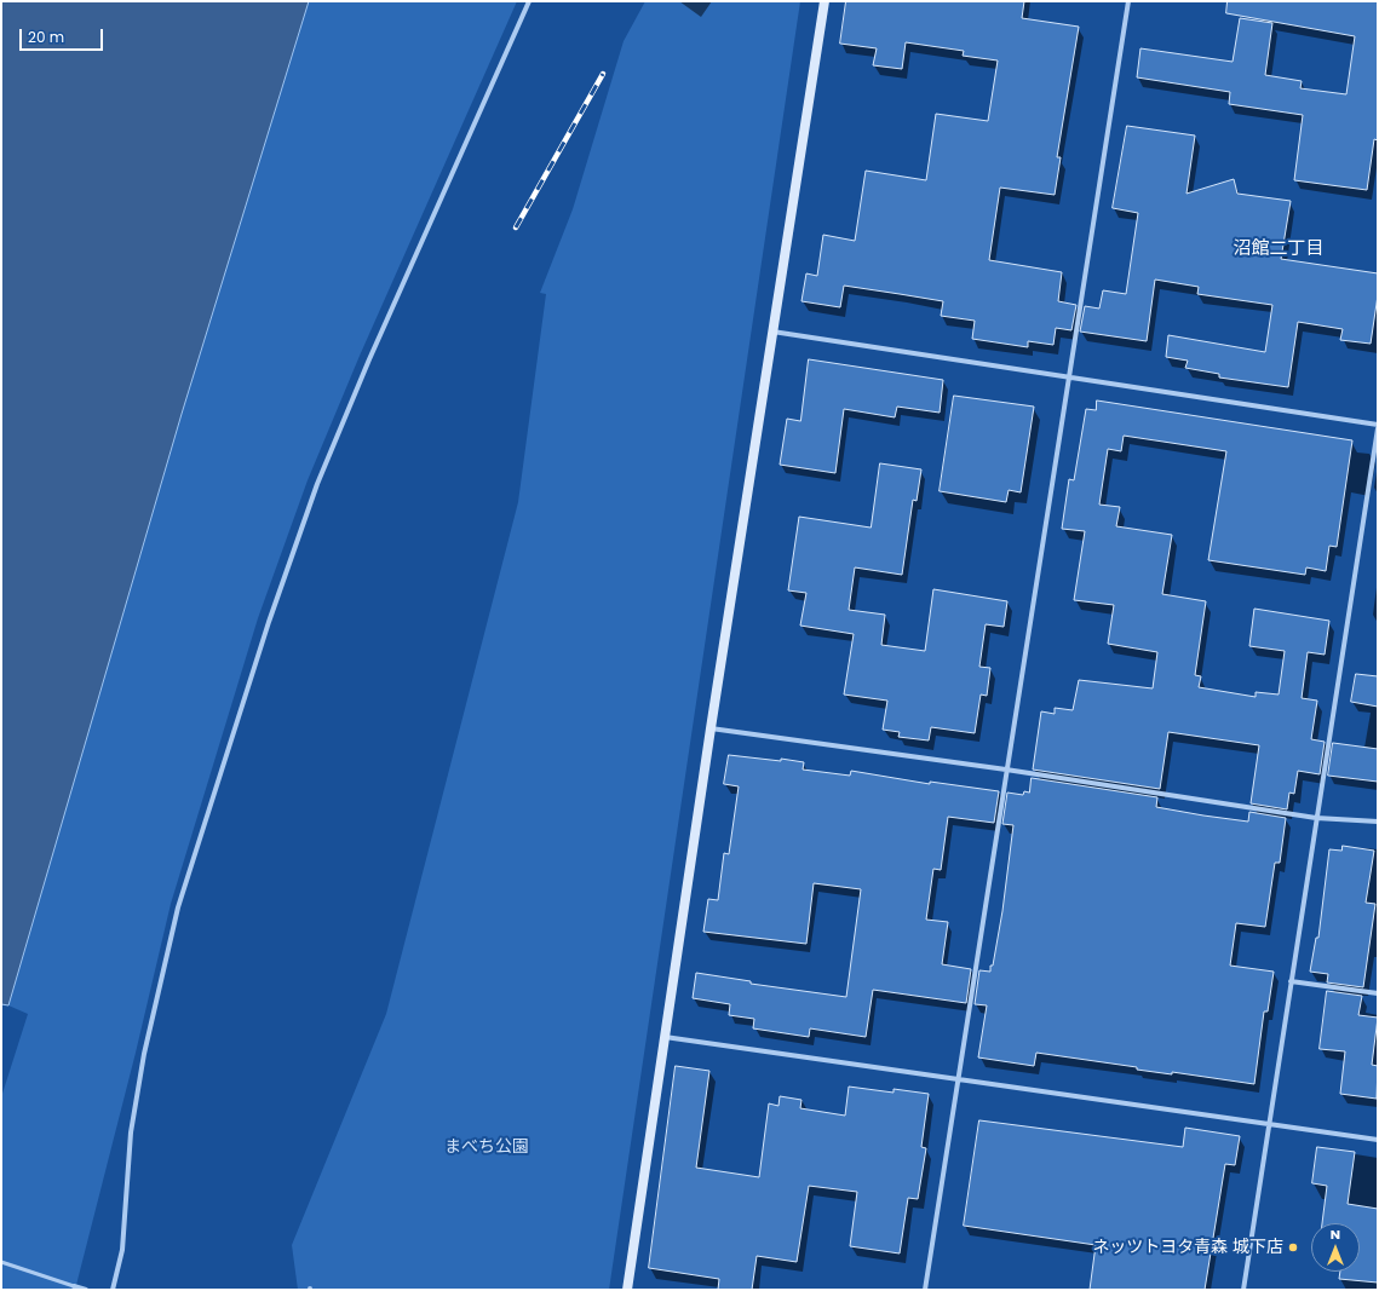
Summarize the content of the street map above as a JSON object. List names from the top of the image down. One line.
{"districts":["沼館二丁目"],"parks":["まべち公園"],"places":["ネッツトヨタ青森 城下店"],"scale_bar":"20 m","north":"top"}
